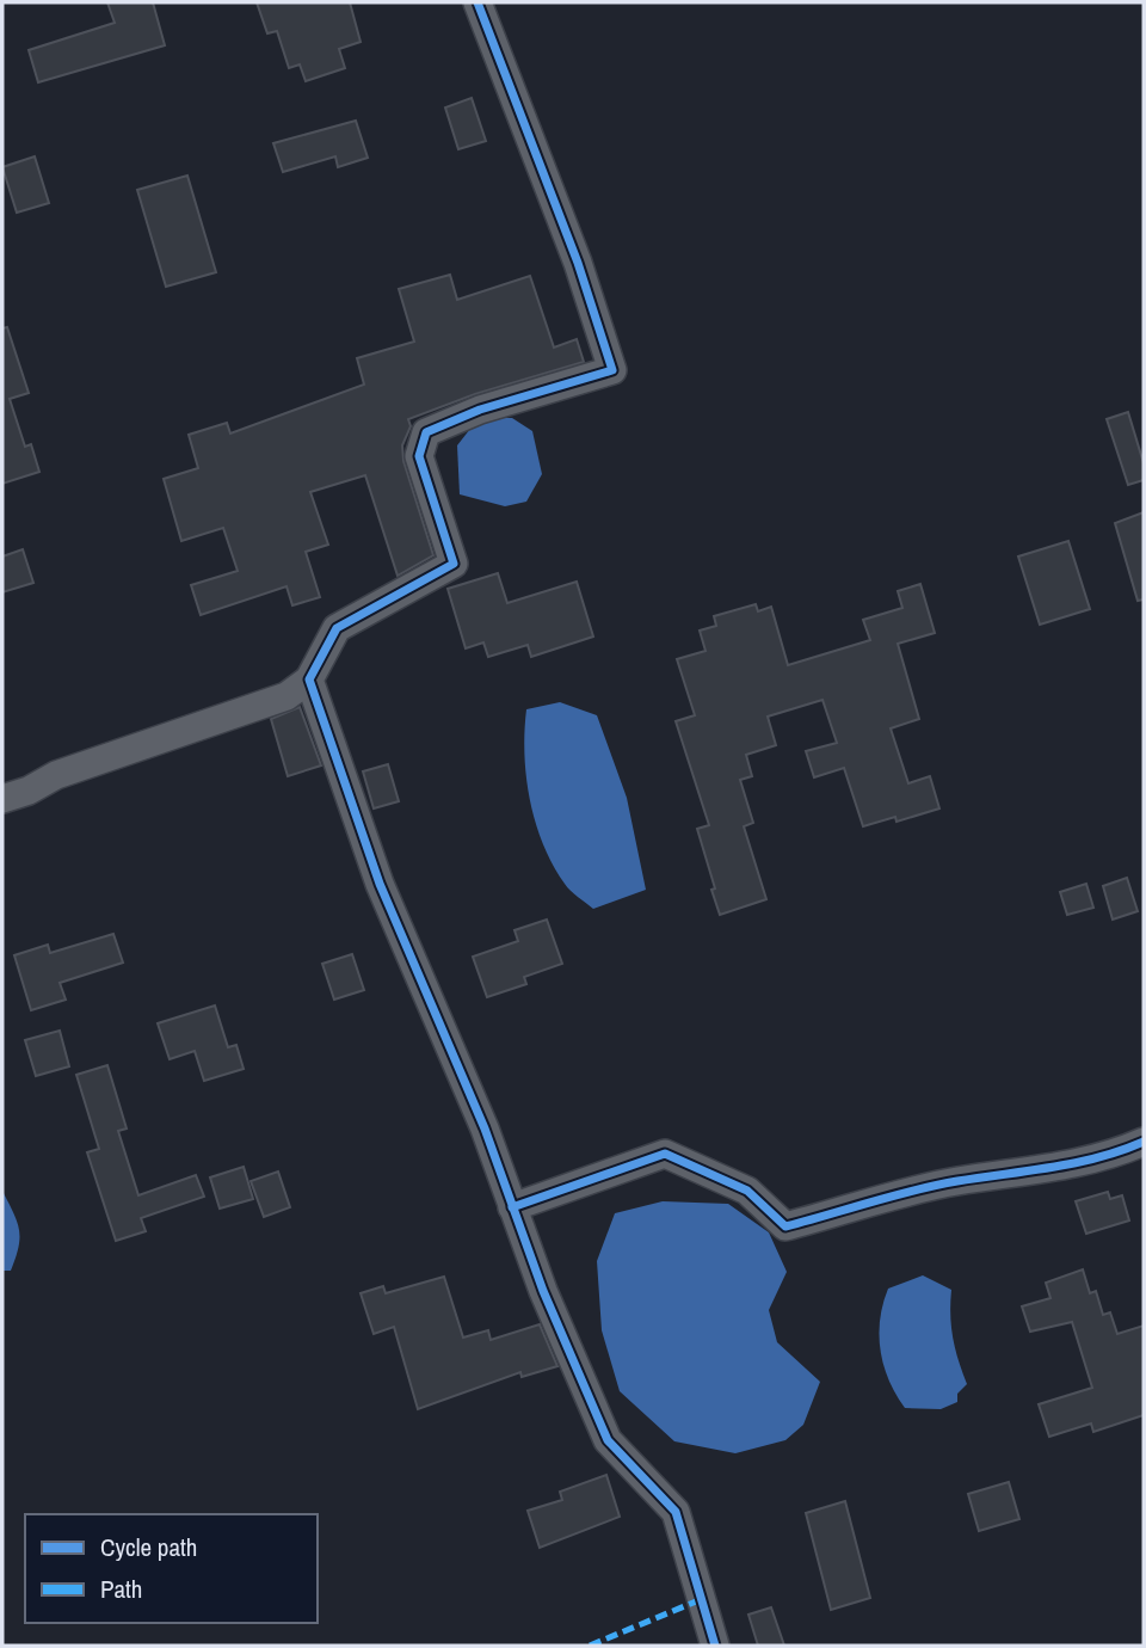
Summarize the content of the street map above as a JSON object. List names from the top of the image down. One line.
{"legend":["Cycle path","Path"]}
